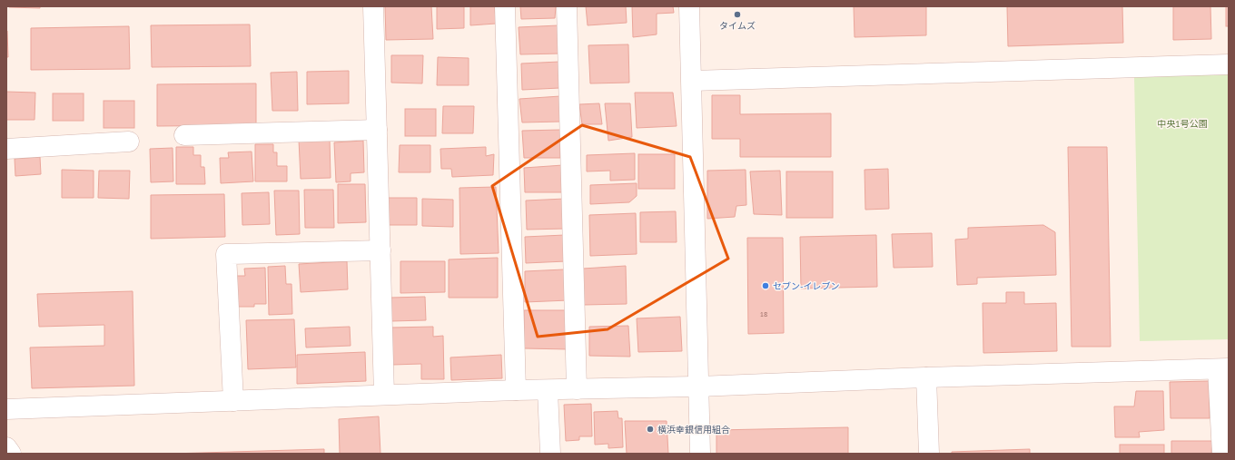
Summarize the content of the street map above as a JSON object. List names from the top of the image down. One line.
{"parks":["中央1号公園"],"places":["タイムズ","セブン-イレブン","横浜幸銀信用組合"],"house_numbers":["18"]}
